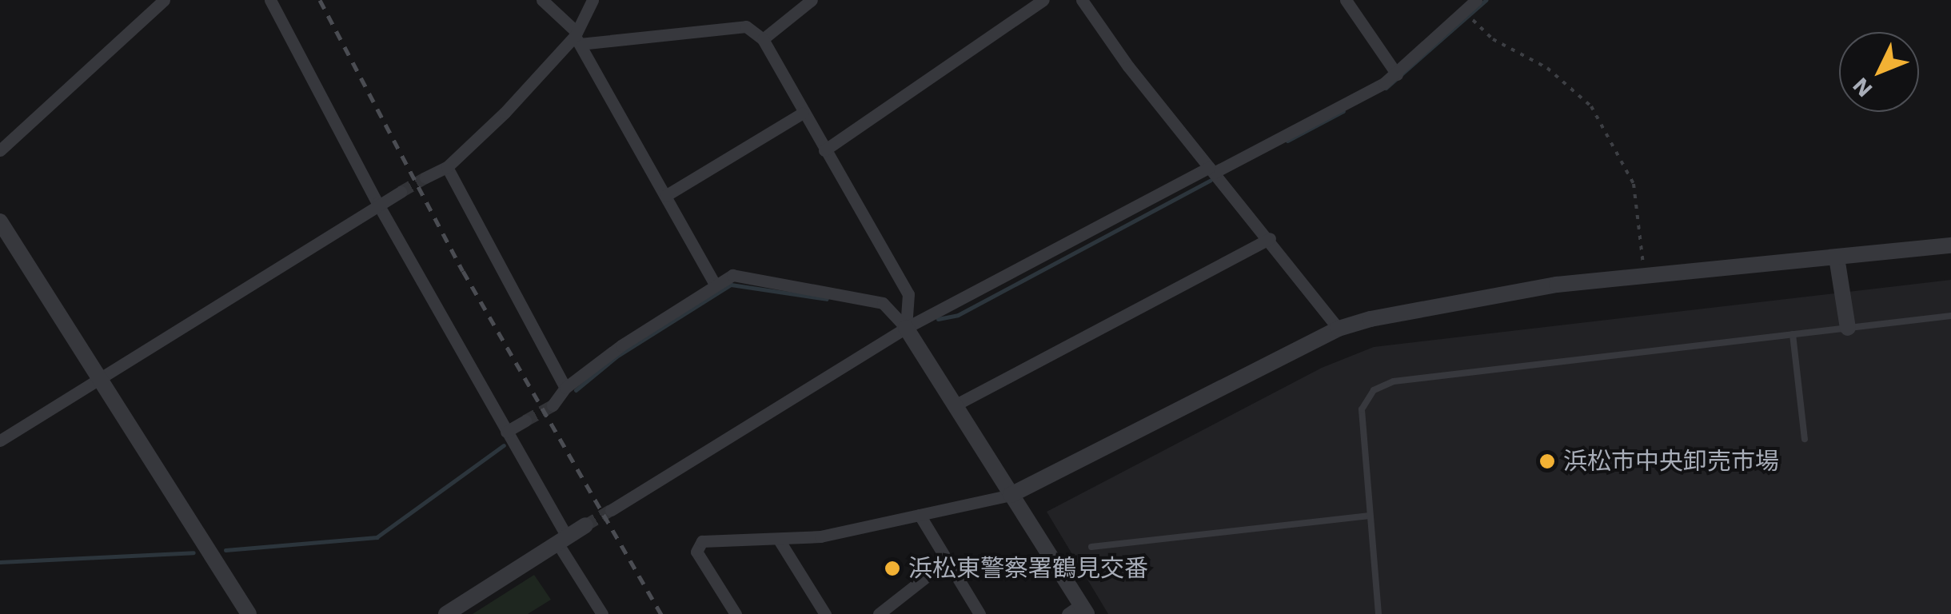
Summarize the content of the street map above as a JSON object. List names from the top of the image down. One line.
{"places":["浜松市中央卸売市場","浜松東警察署鶴見交番"],"north":"bottom left"}
